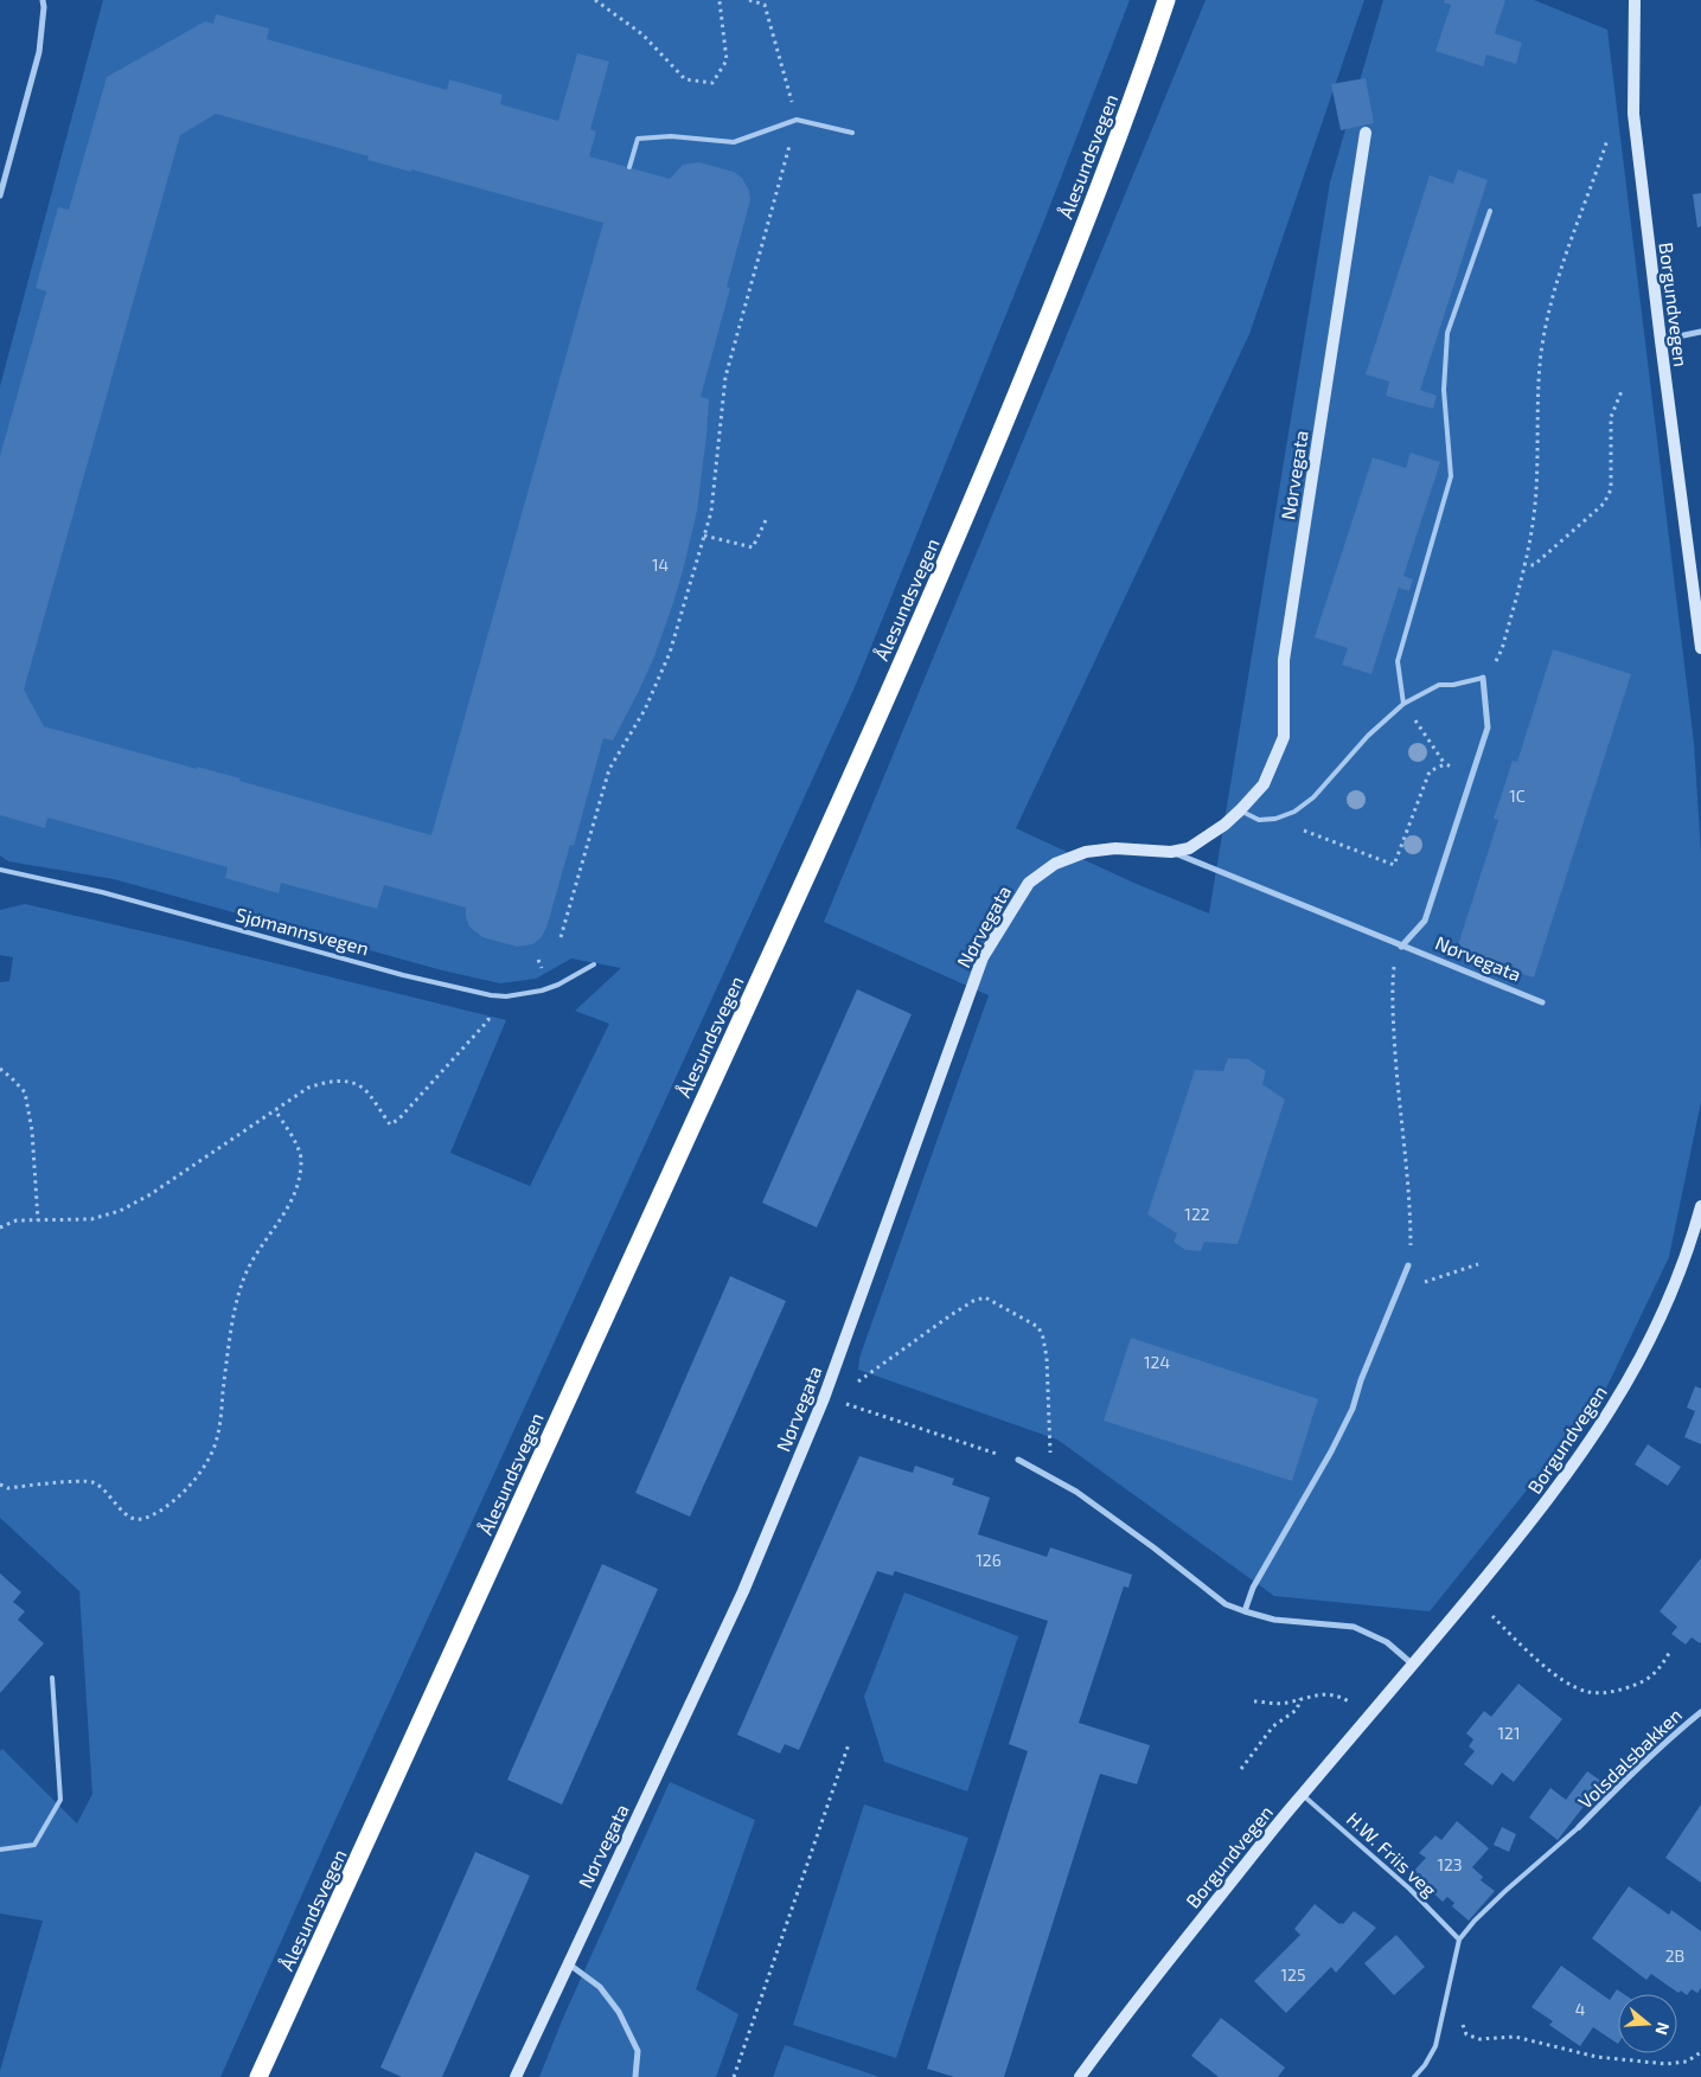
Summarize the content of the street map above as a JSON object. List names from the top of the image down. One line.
{"streets":{"highway":["Ålesundsvegen"],"street":["Borgundvegen","Nørvegata","Volsdalsbakken"],"lane":["Sjømannsvegen","H.W. Friis veg"]},"crossings":[["Borgundvegen","H.W. Friis veg"]],"house_numbers":["14","1C","122","124","126","121","123","2B","125","4"],"north":"right"}
